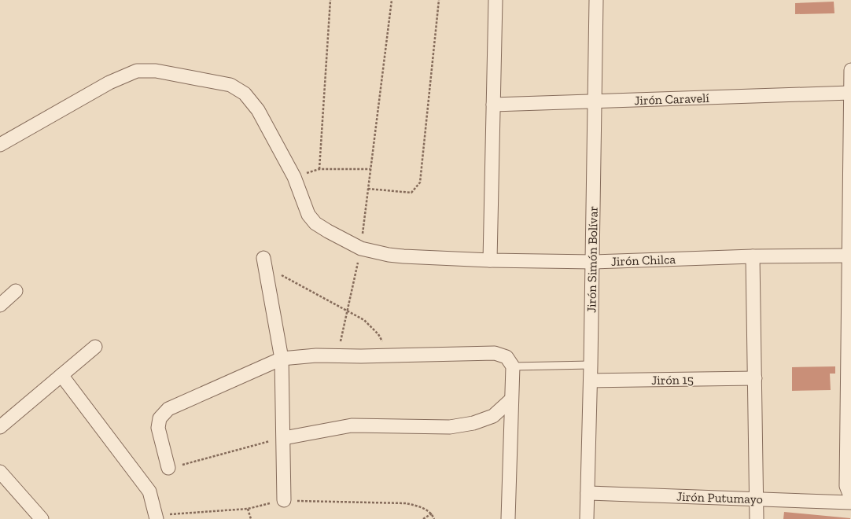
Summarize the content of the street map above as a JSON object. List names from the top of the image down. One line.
{"streets":{"street":["Jirón Caravelí","Jirón Simón Bolívar","Jirón Chilca","Jirón 15","Jirón Putumayo"]},"crossings":[["Jirón Caravelí","Jirón Simón Bolívar"],["Jirón Simón Bolívar","Jirón Chilca"],["Jirón Simón Bolívar","Jirón 15"],["Jirón Simón Bolívar","Jirón Putumayo"]]}
